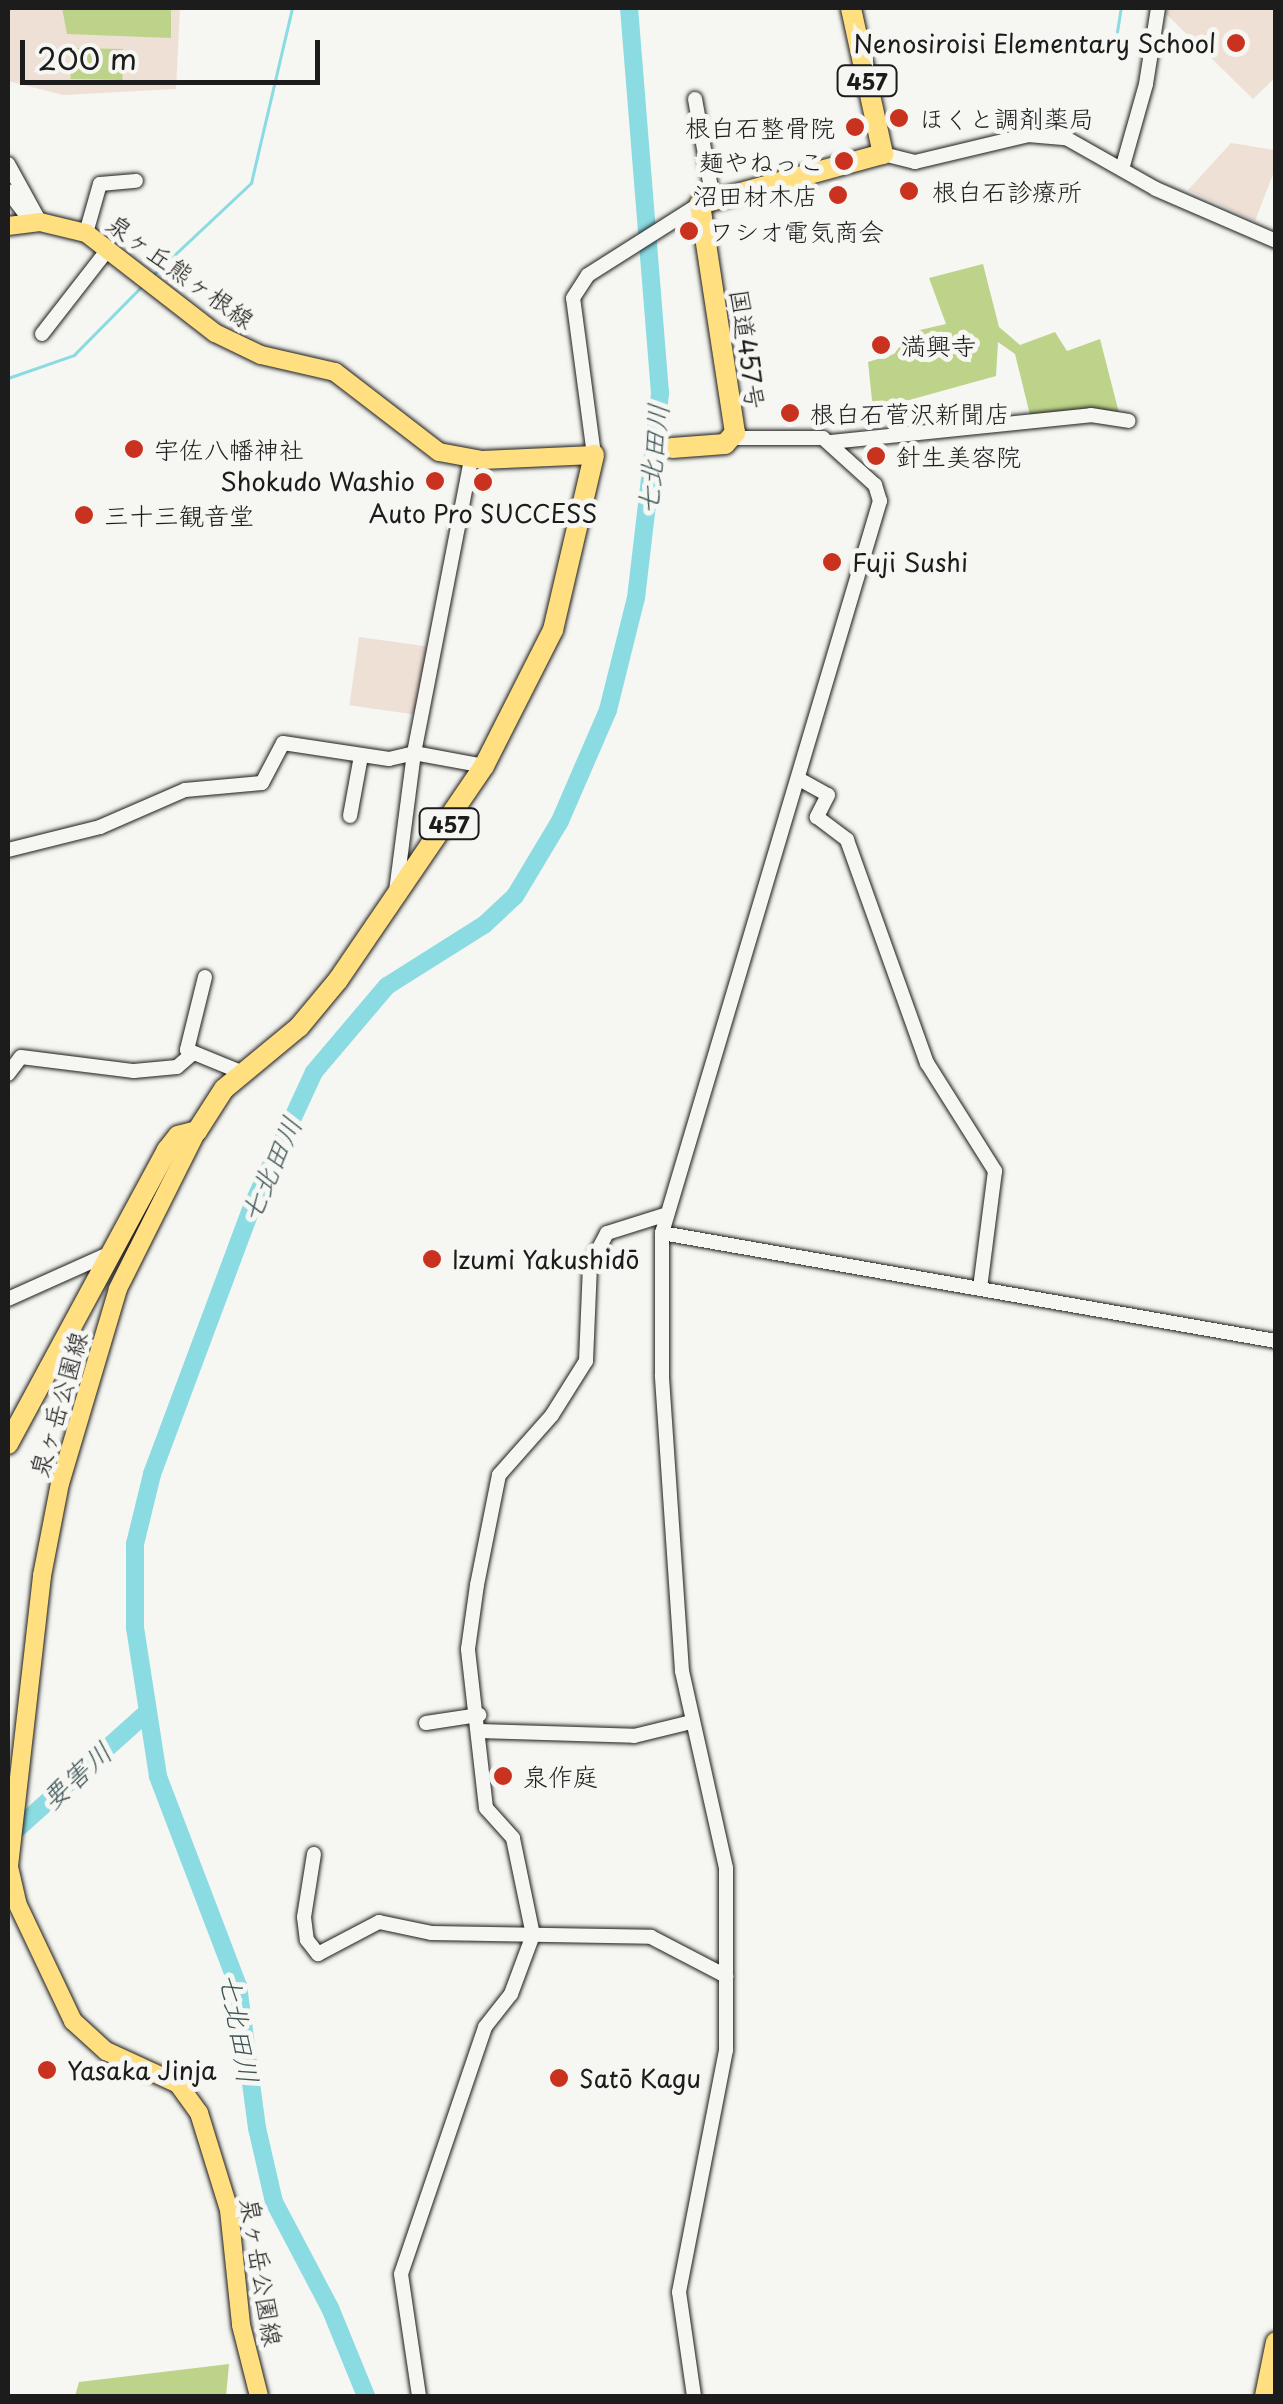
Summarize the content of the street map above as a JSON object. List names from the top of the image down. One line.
{"streets":{"highway":["457","国道457号"],"main road":["泉ヶ丘熊ヶ根線","泉ヶ岳公園線"]},"crossings":[["457","泉ヶ丘熊ヶ根線"],["457","泉ヶ岳公園線"]],"water":["七北田川","要害川"],"places":["Nenosiroisi Elementary School","ほくと調剤薬局","根白石整骨院","麺やねっこ","根白石診療所","沼田材木店","ワシオ電気商会","満興寺","根白石菅沢新聞店","宇佐八幡神社","針生美容院","Shokudo Washio","Auto Pro SUCCESS","三十三観音堂","Fuji Sushi","Izumi Yakushidō","泉作庭","Yasaka Jinja","Satō Kagu"],"scale_bar":"200 m"}
